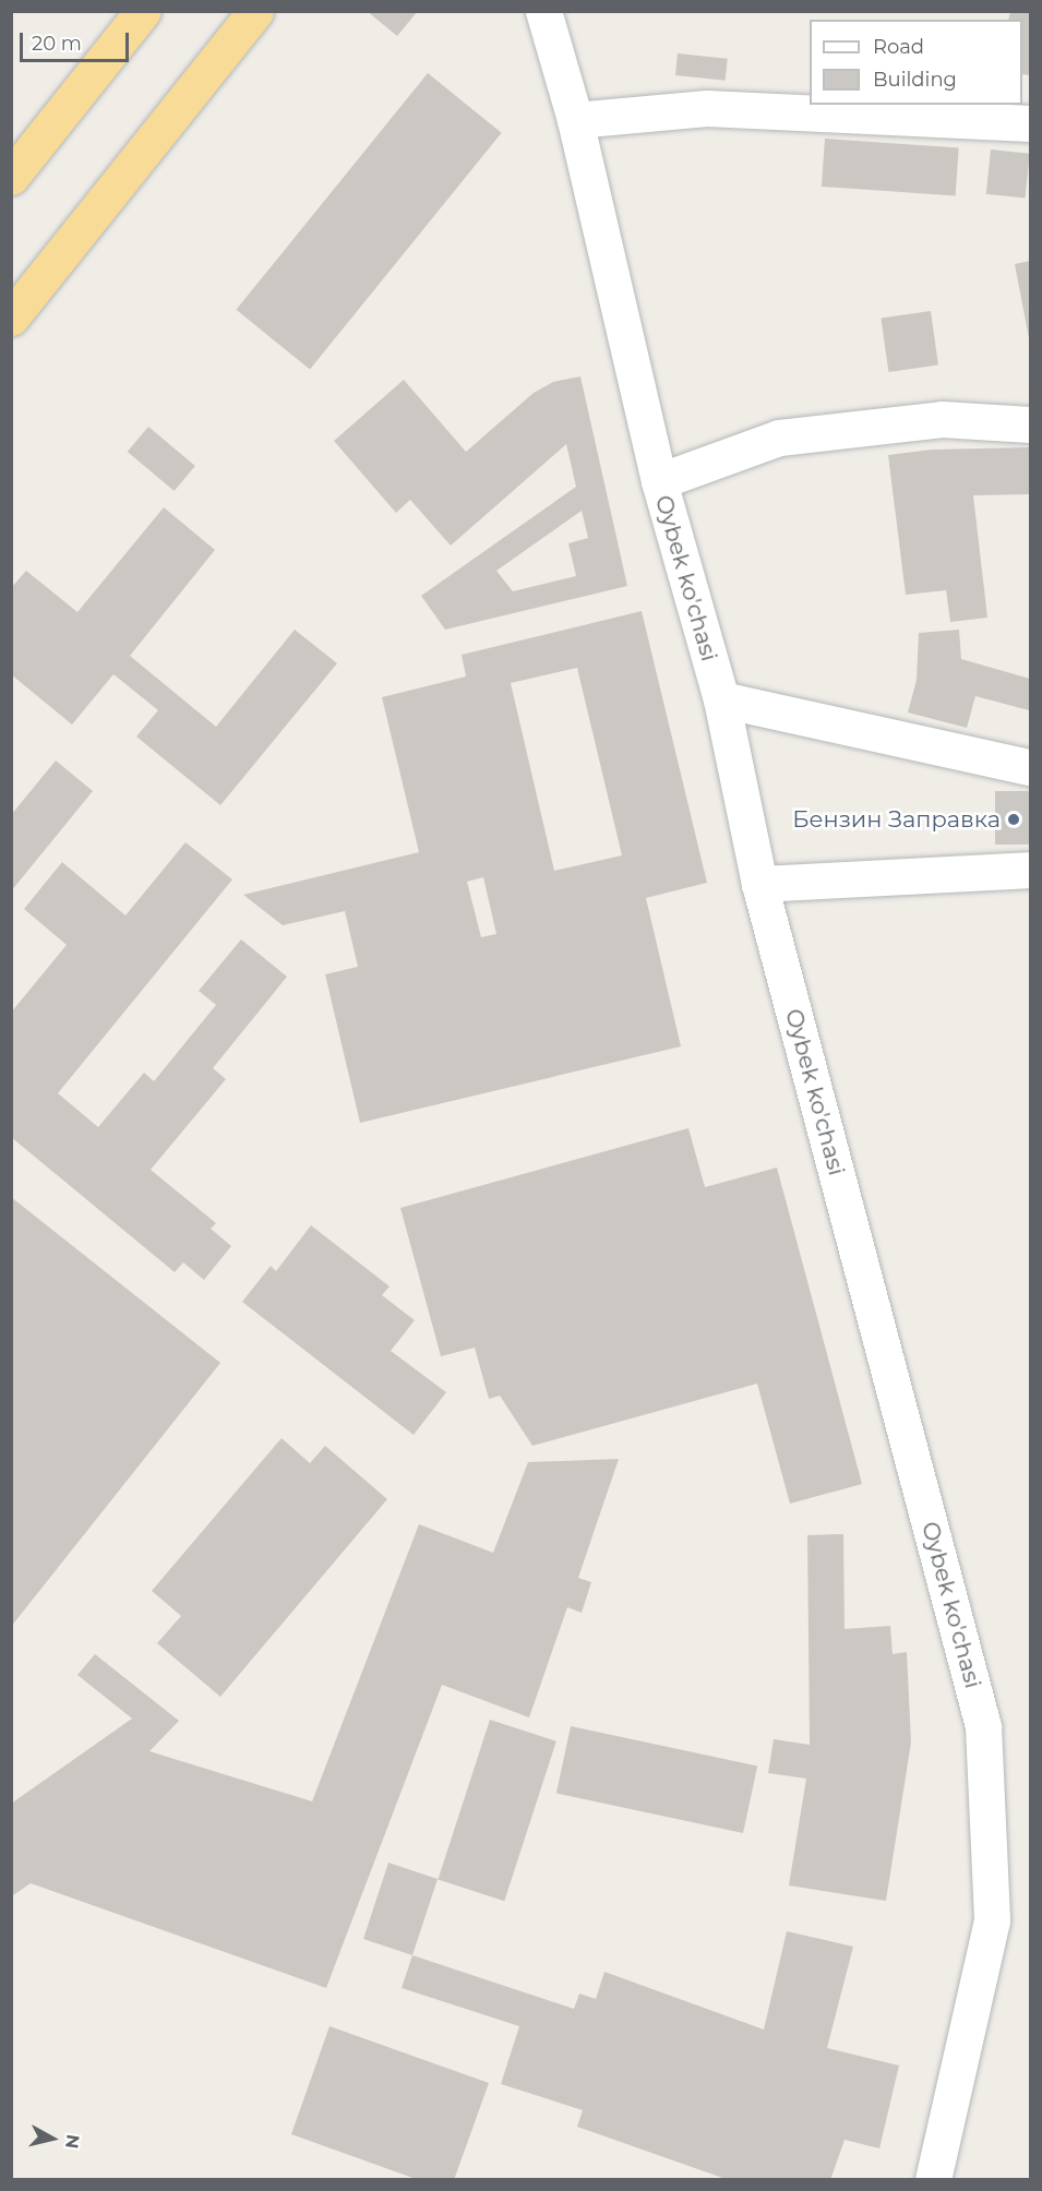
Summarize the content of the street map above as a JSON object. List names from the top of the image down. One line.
{"streets":{"street":["Oybek ko'chasi"]},"places":["Бензин Заправка"],"legend":["Road","Building"],"scale_bar":"20 m","north":"right"}
